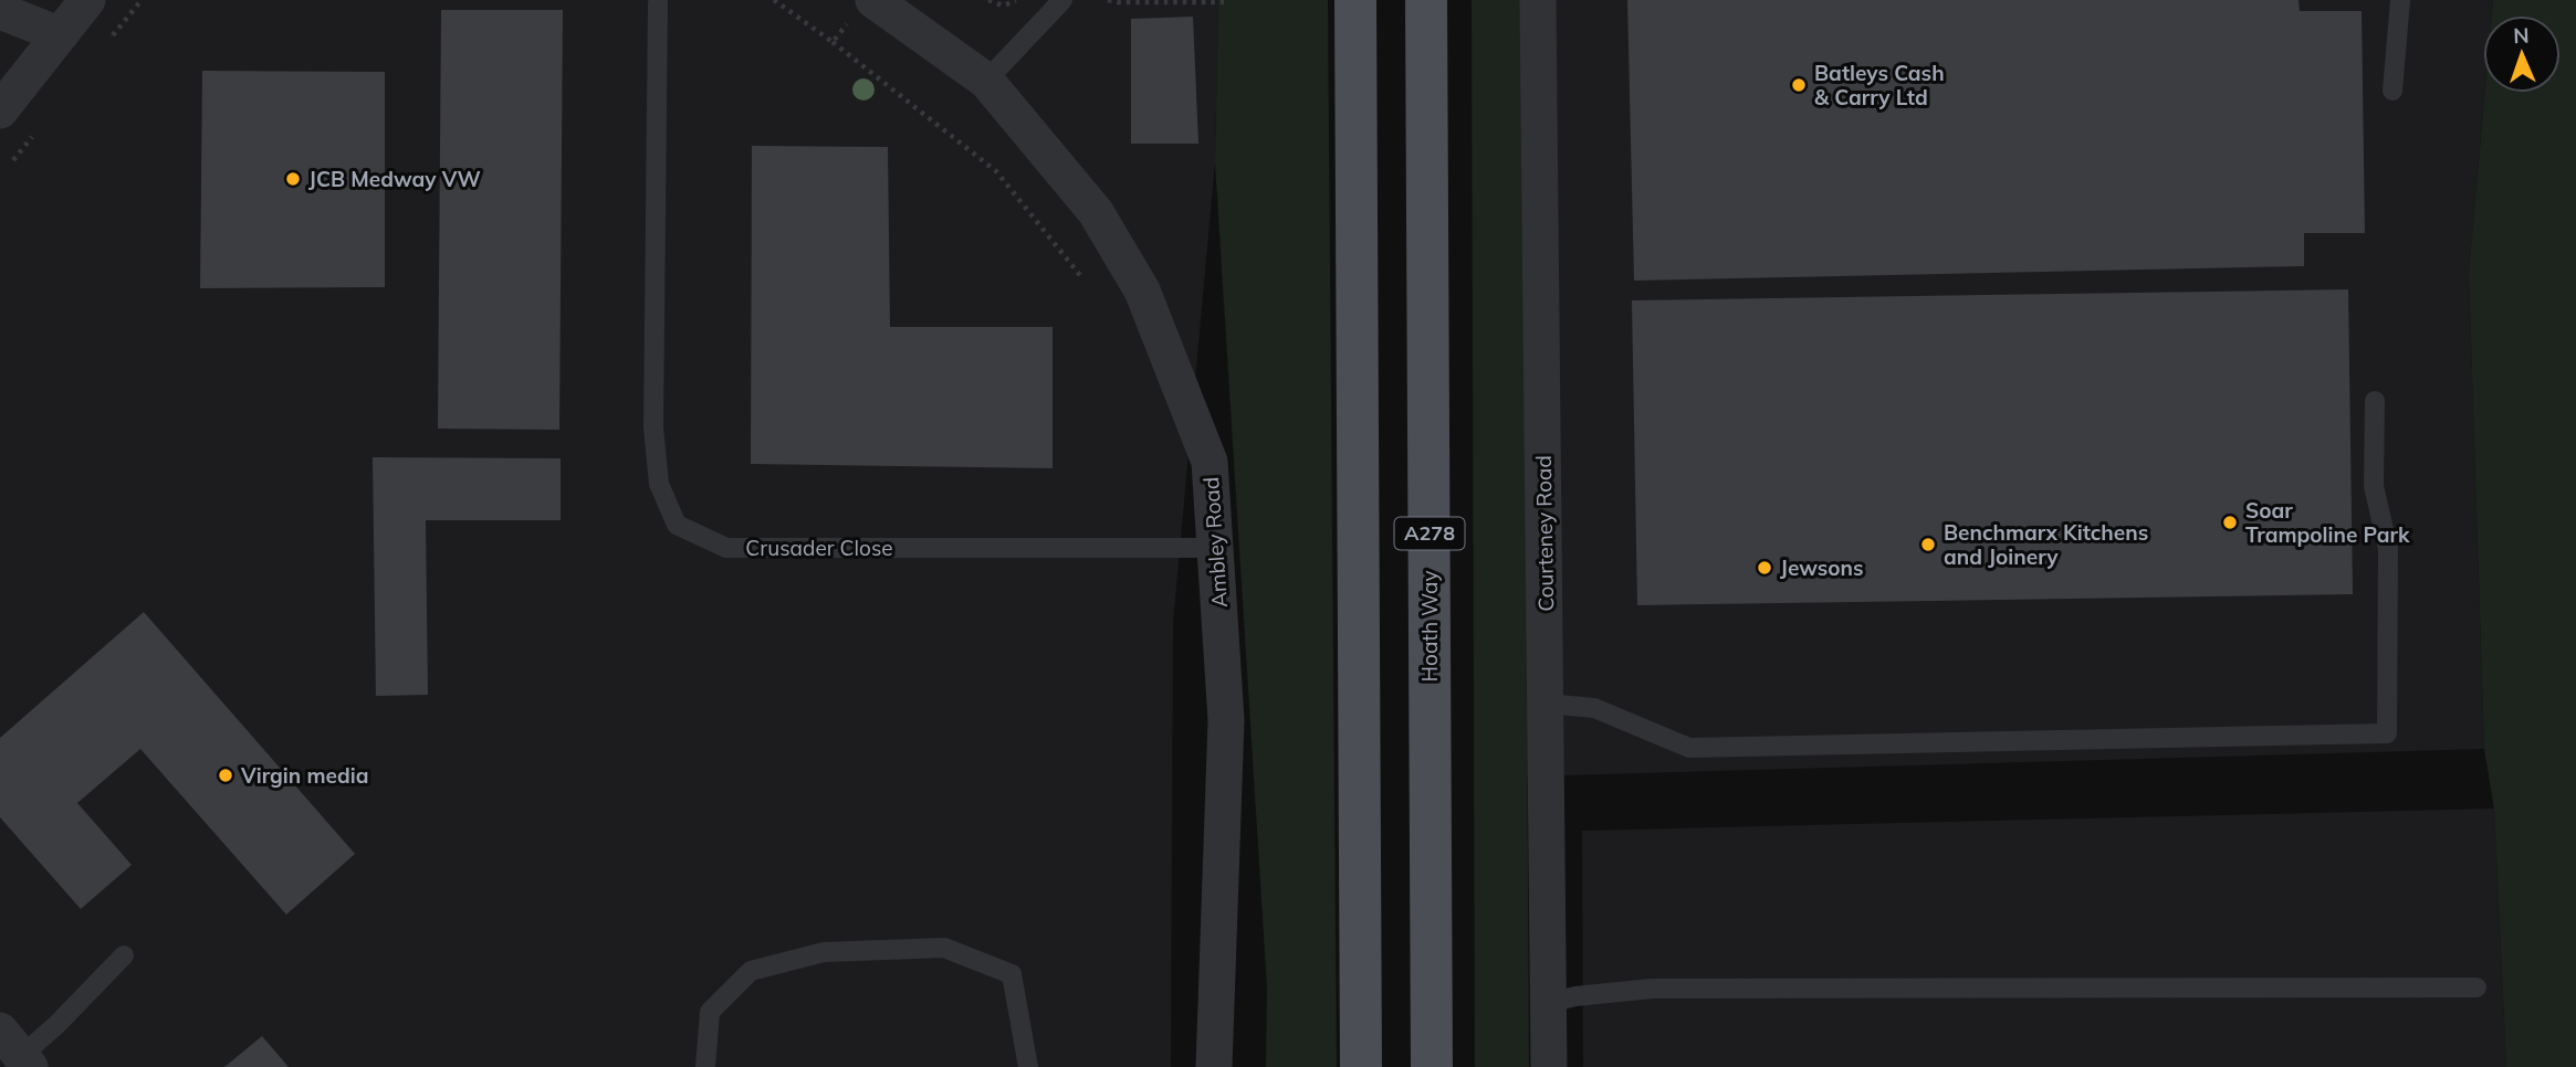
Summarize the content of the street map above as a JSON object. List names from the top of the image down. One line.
{"streets":{"main road":["A278","Hoath Way"],"street":["Courteney Road","Ambley Road"],"lane":["Crusader Close"]},"crossings":[["Ambley Road","Crusader Close"]],"places":["Batleys Cash & Carry Ltd","JCB Medway VW","Soar Trampoline Park","Benchmarx Kitchens and Joinery","Jewsons","Virgin media"],"north":"top"}
